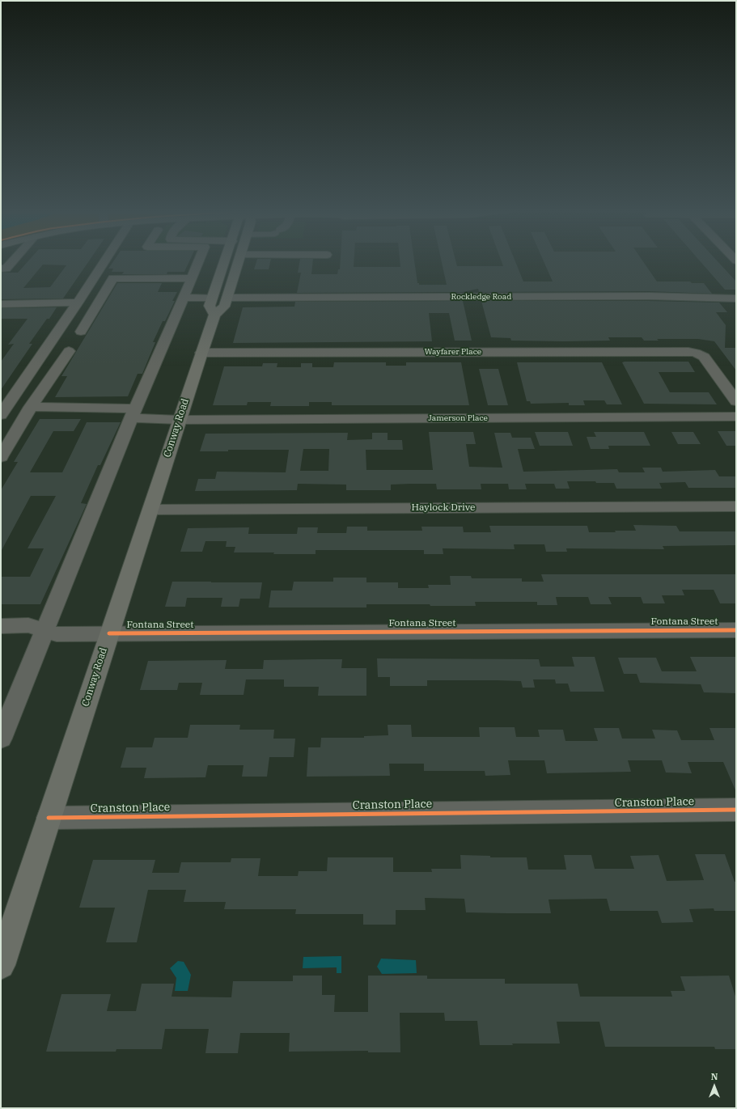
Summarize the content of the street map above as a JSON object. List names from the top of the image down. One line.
{"streets":{"main road":["Conway Road"],"street":["Rockledge Road","Wayfarer Place","Jamerson Place","Haylock Drive","Fontana Street","Cranston Place"]},"crossings":[["Rockledge Road","Conway Road"],["Wayfarer Place","Conway Road"],["Jamerson Place","Conway Road"],["Conway Road","Haylock Drive"],["Conway Road","Fontana Street"],["Conway Road","Cranston Place"]],"north":"top"}
